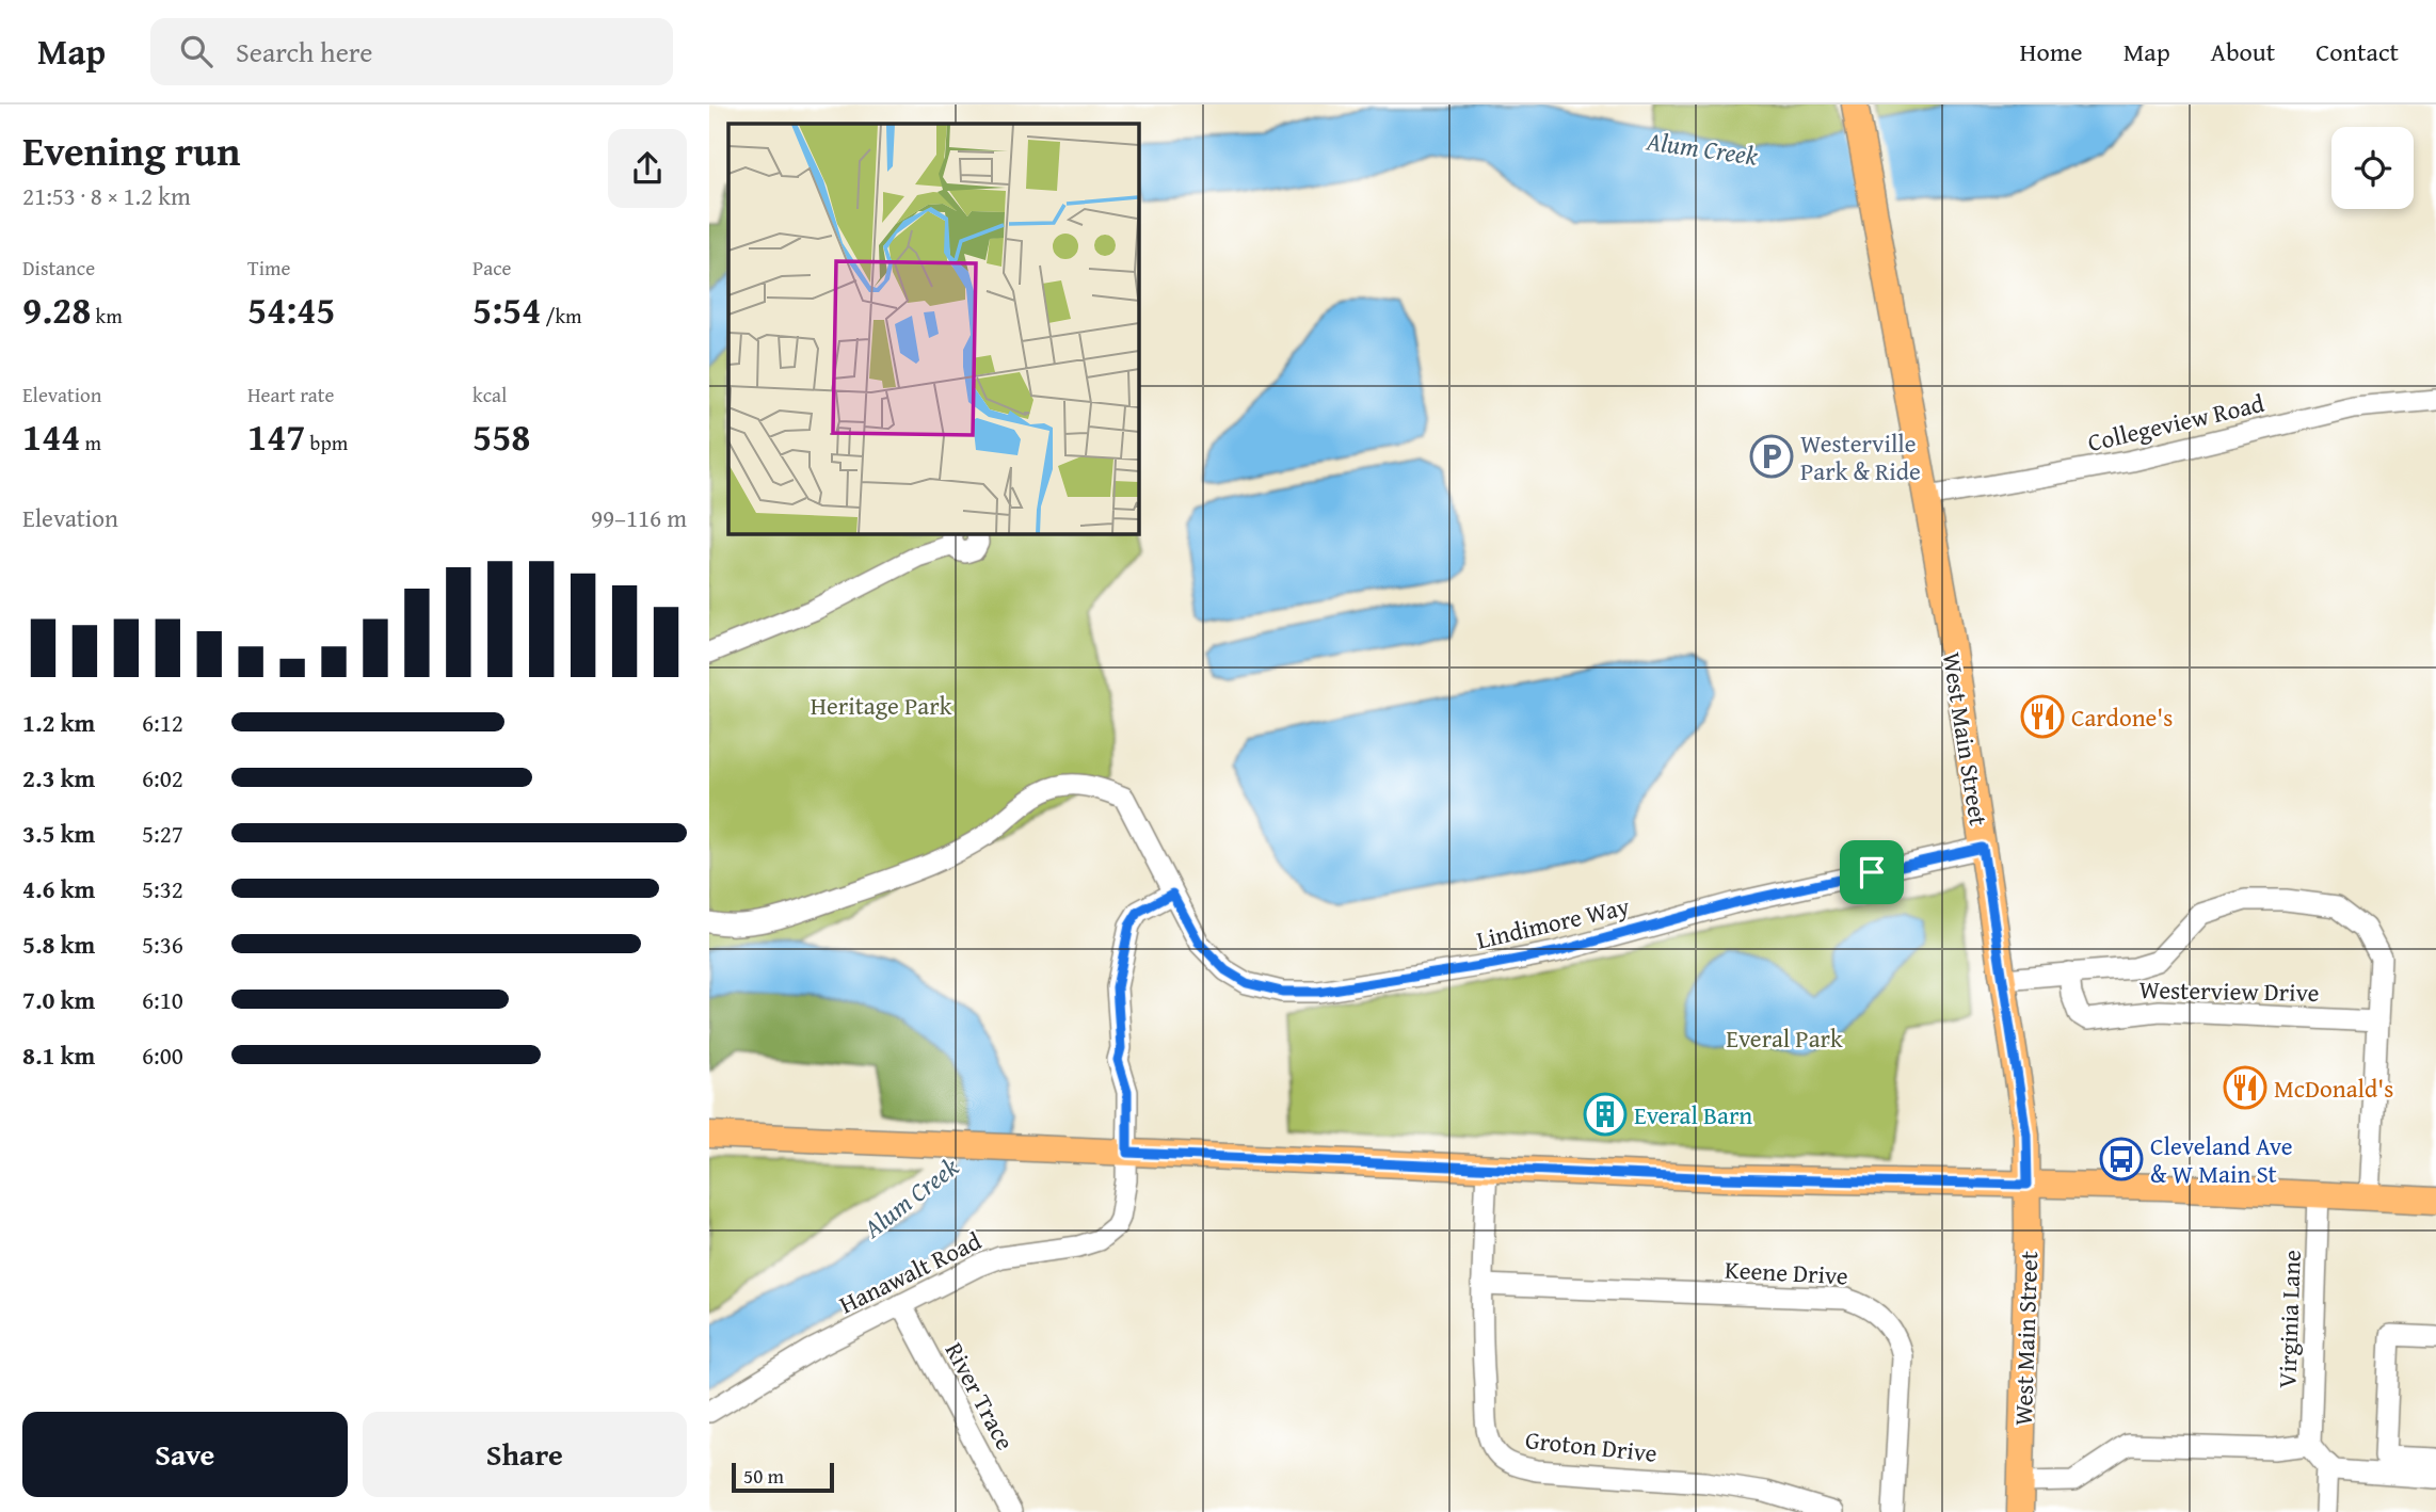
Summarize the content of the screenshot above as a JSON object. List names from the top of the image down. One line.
{"streets":{"main road":["West Main Street"],"street":["Collegeview Road","Lindimore Way","Westerview Drive","Hanawalt Road","Keene Drive","Virginia Lane","River Trace","Groton Drive"]},"crossings":[["Collegeview Road","West Main Street"],["West Main Street","Lindimore Way"],["West Main Street","Westerview Drive"],["Lindimore Way","Hanawalt Road"],["Hanawalt Road","River Trace"],["Keene Drive","Groton Drive"]],"water":["Alum Creek"],"parks":["Heritage Park","Everal Park"],"places":{"parking":["Westerville Park & Ride"],"restaurant":["Cardone's","McDonald's"],"building":["Everal Barn"],"bus stop":["Cleveland Ave & W Main St"]},"scale_bar":"50 m","page":{"header":"Map","search":"Search here","nav":["Home","Map","About","Contact"],"heading":["Evening run","21:53 · 8 × 1.2 km"],"stats":[["Distance","9.28 km"],["Time","54:45"],["Pace","5:54 /km"],["Elevation","144 m"],["Heart rate","147 bpm"],["kcal","558"]],"chart":["Elevation","99–116 m"],"list":[{"name":"1.2 km","note":"6:12"},{"name":"2.3 km","note":"6:02"},{"name":"3.5 km","note":"5:27"},{"name":"4.6 km","note":"5:32"},{"name":"5.8 km","note":"5:36"},{"name":"7.0 km","note":"6:10"},{"name":"8.1 km","note":"6:00"}],"buttons":["Save","Share"],"scale":"50 m"}}
